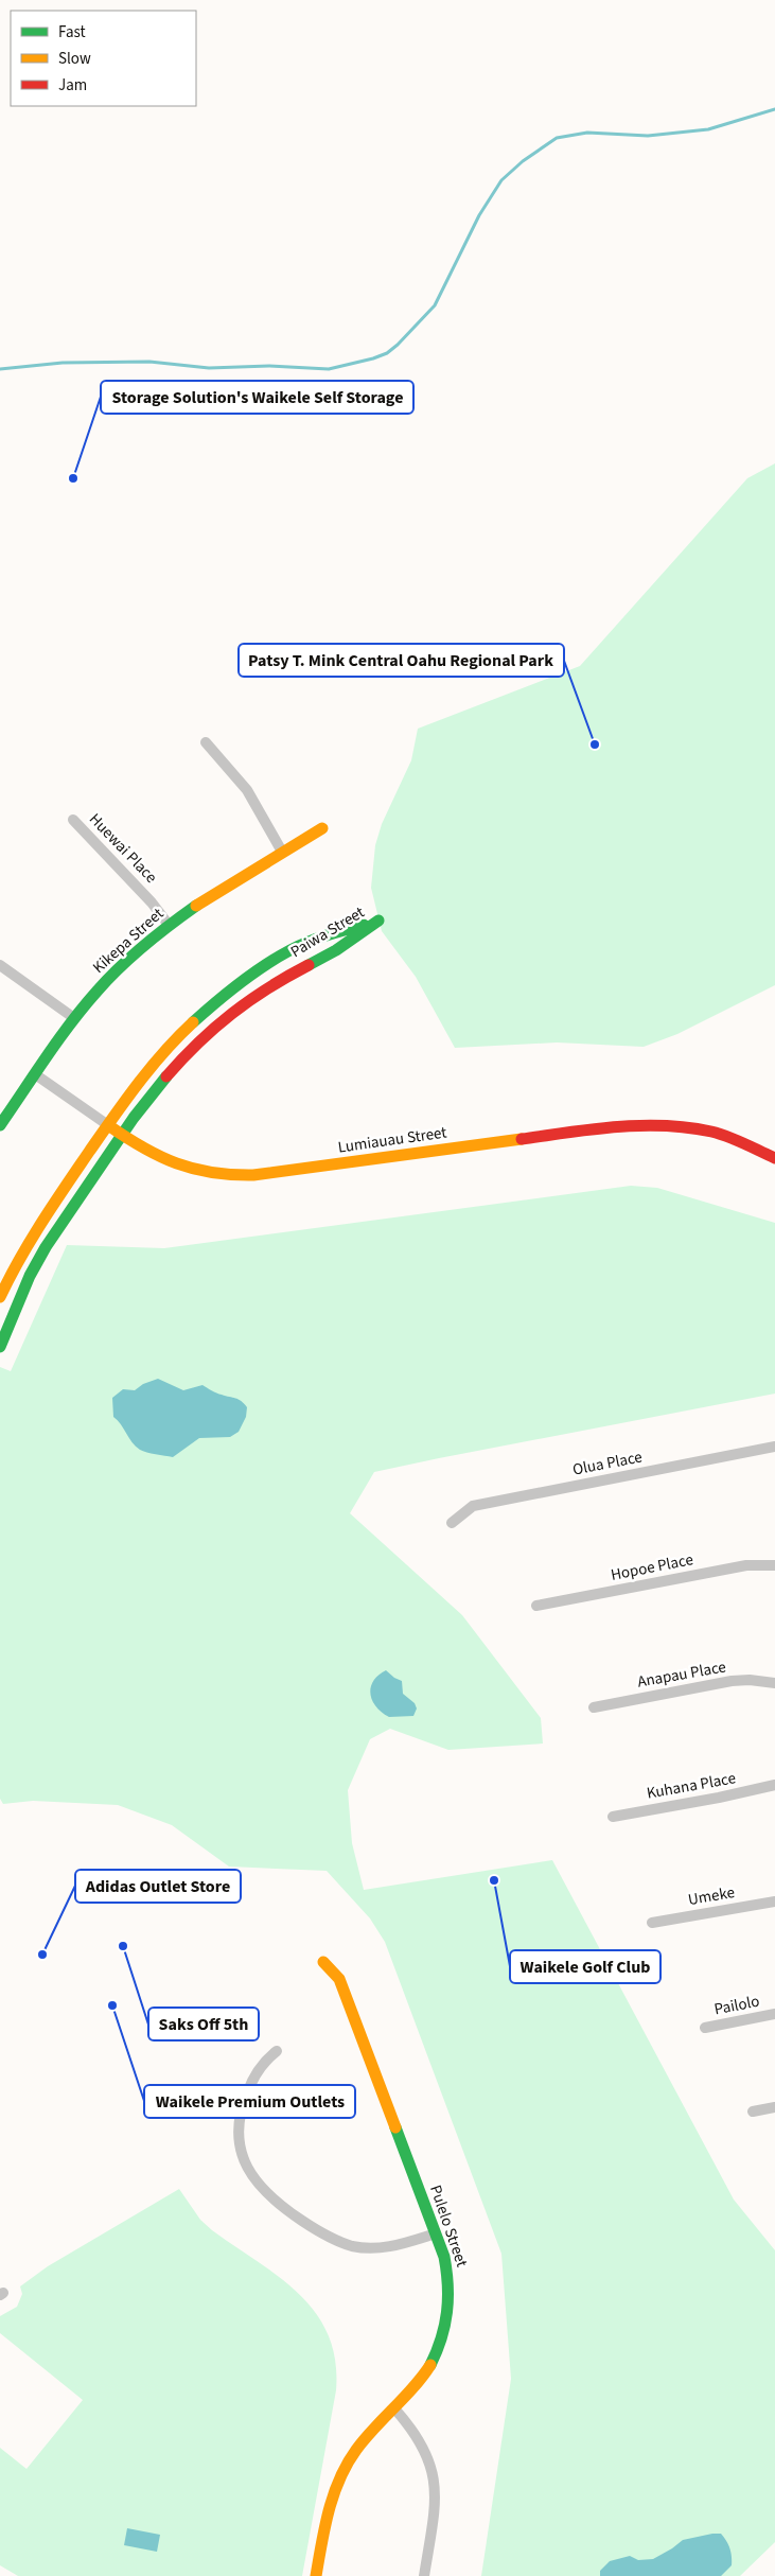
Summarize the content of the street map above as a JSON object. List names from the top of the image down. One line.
{"streets":{"street":["Huewai Place","Paiwa Street","Kikepa Street","Lumiauau Street","Olua Place","Hopoe Place","Anapau Place","Kuhana Place","Umeke","Pailolo","Pulelo Street"]},"crossings":[["Huewai Place","Kikepa Street"],["Paiwa Street","Lumiauau Street"],["Kikepa Street","Lumiauau Street"]],"places":["Storage Solution's Waikele Self Storage","Patsy T. Mink Central Oahu Regional Park","Waikele Golf Club","Saks Off 5th","Adidas Outlet Store","Waikele Premium Outlets"],"legend":["Fast","Slow","Jam"]}
